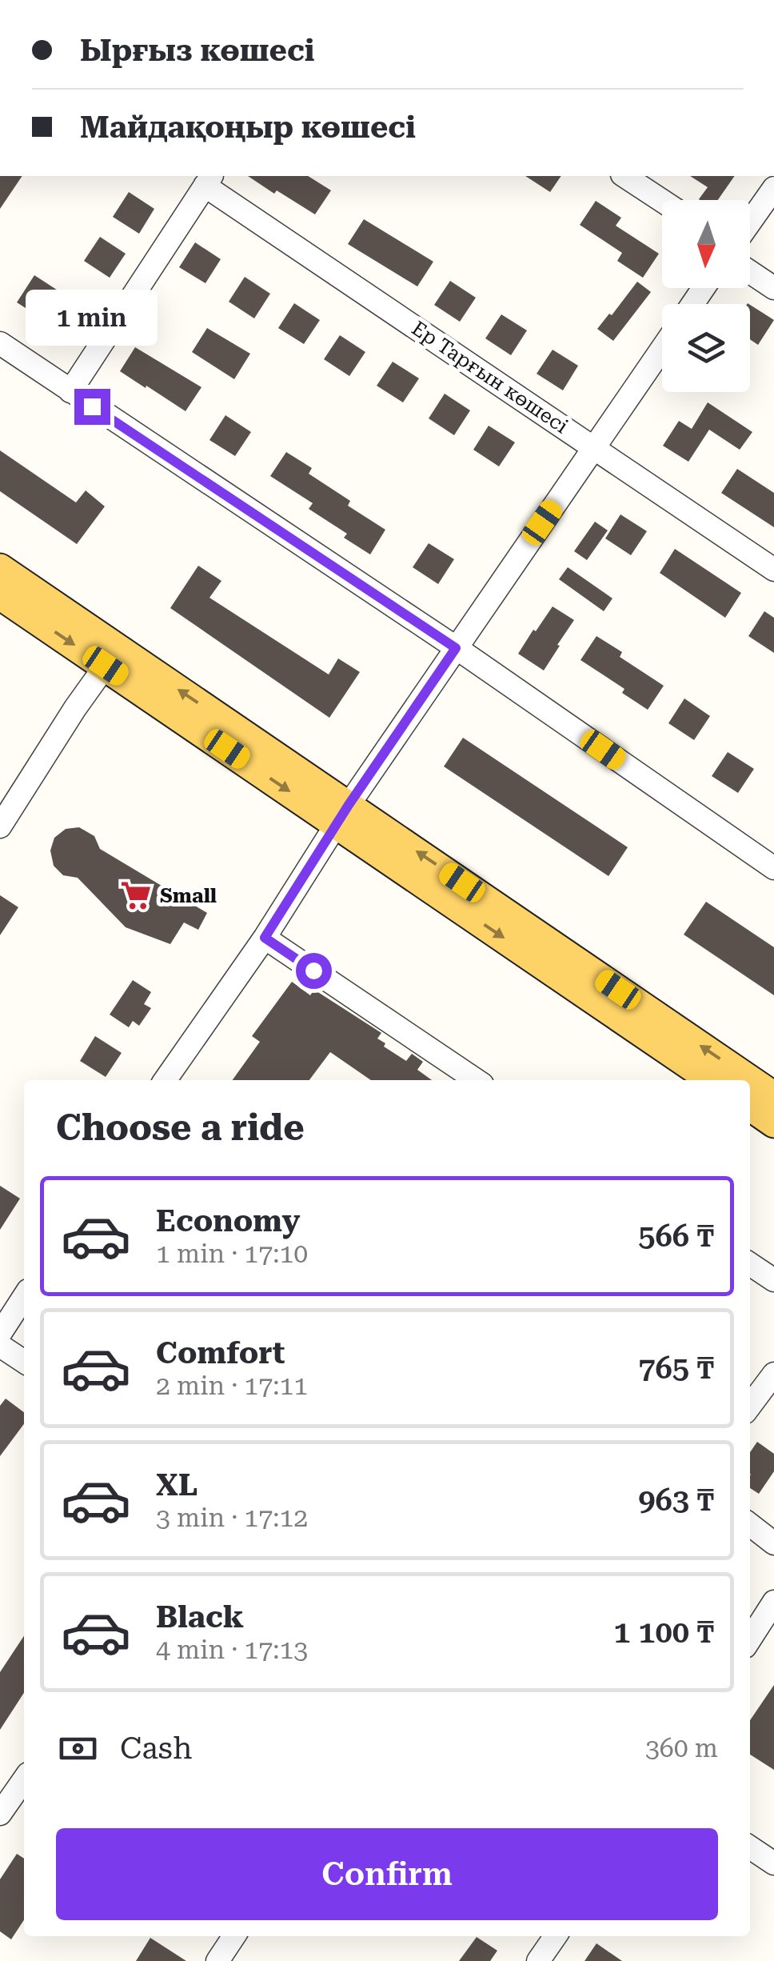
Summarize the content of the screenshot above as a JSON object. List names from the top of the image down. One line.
{"streets":{"street":["Ер Тарғын көшесі"]},"places":{"supermarket":["Small"]},"north":"bottom","page":{"banner":["Ырғыз көшесі","Майдақоңыр көшесі"],"bubble":"1 min","heading":"Choose a ride","list":[{"name":"Economy","note":"1 min · 17:10","value":"566 ₸"},{"name":"Comfort","note":"2 min · 17:11","value":"765 ₸"},{"name":"XL","note":"3 min · 17:12","value":"963 ₸"},{"name":"Black","note":"4 min · 17:13","value":"1 100 ₸"}],"pay":["Cash","360 m"],"buttons":"Confirm"}}
